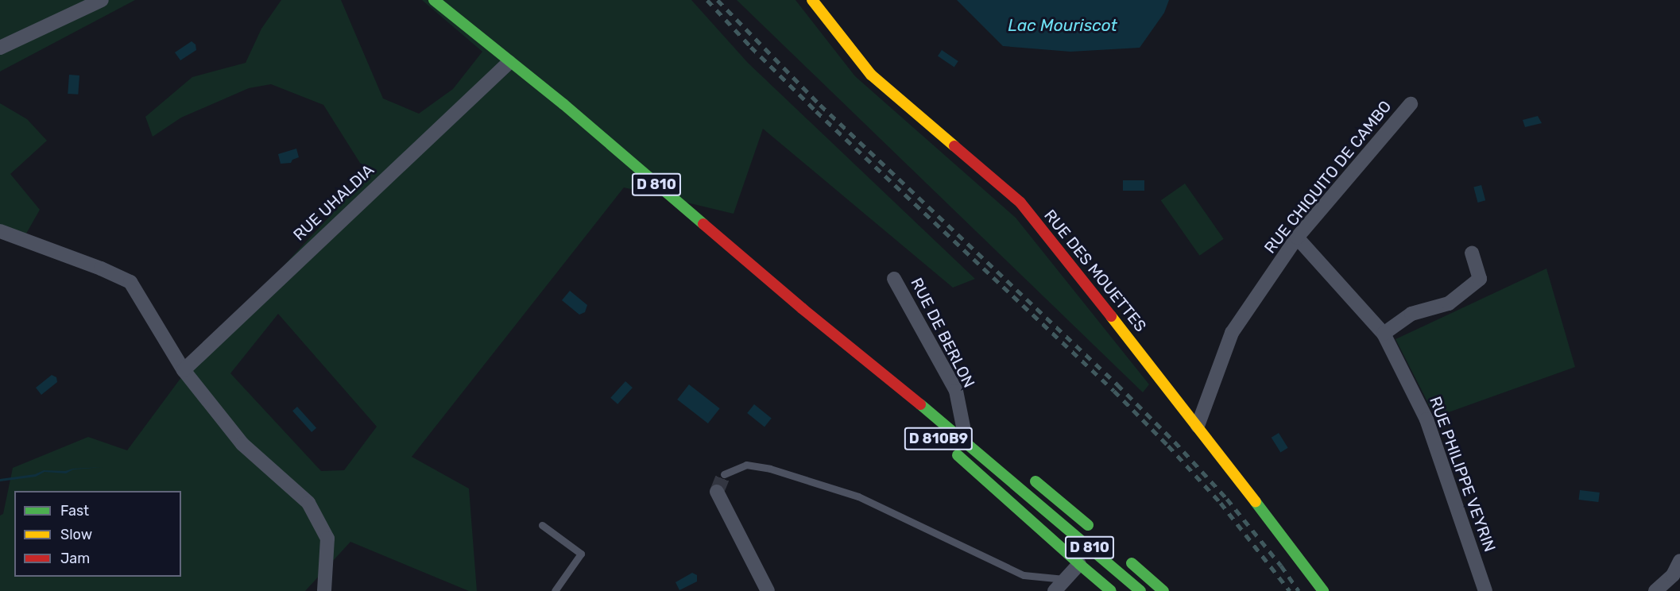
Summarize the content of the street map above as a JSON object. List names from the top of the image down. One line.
{"streets":{"main road":["D 810","RUE DES MOUETTES","D 810B9"],"street":["RUE CHIQUITO DE CAMBO","RUE UHALDIA","RUE DE BERLON","RUE PHILIPPE VEYRIN"]},"crossings":[["RUE CHIQUITO DE CAMBO","RUE DES MOUETTES"],["RUE CHIQUITO DE CAMBO","RUE PHILIPPE VEYRIN"],["D 810","RUE UHALDIA"]],"water":["Lac Mouriscot"],"legend":["Fast","Slow","Jam"]}
